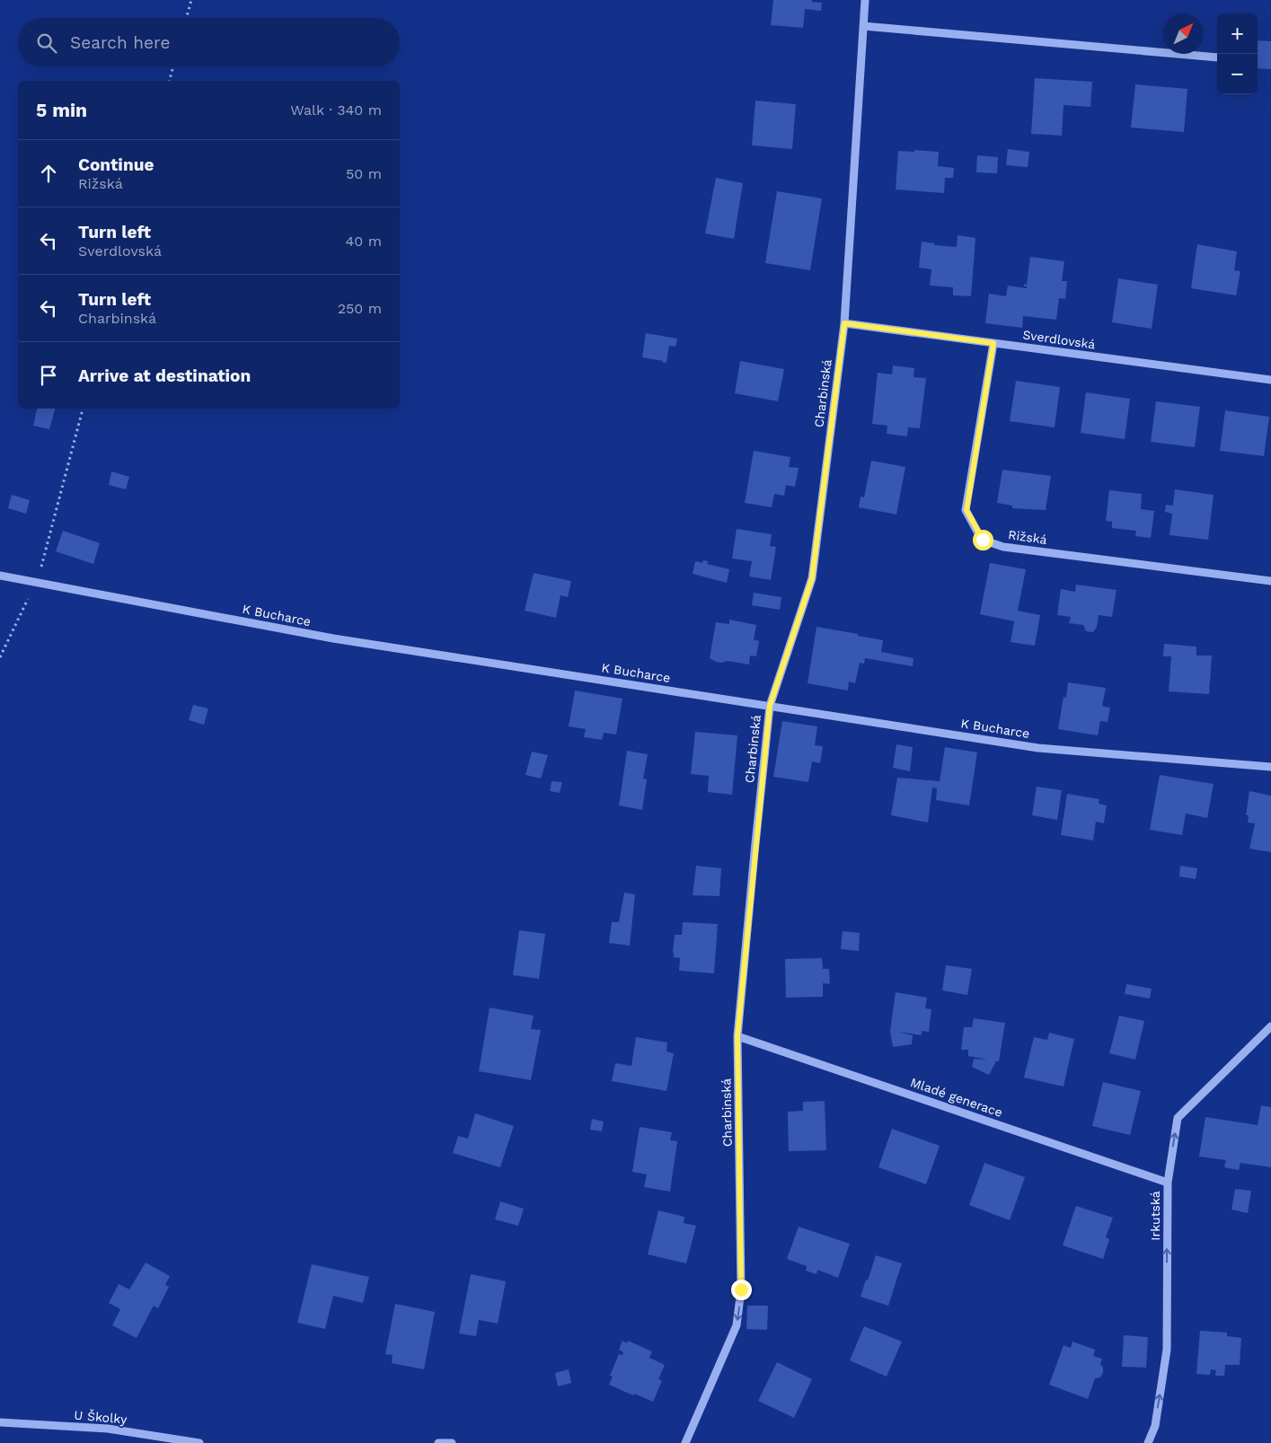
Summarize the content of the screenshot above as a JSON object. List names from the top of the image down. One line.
{"streets":{"street":["Sverdlovská","Charbinská","Rižská","K Bucharce","Mladé generace","Irkutská","U Školky"]},"crossings":[["Sverdlovská","Charbinská"],["Sverdlovská","Rižská"],["Charbinská","K Bucharce"],["Charbinská","Mladé generace"],["Mladé generace","Irkutská"]],"one_way":["Irkutská"],"north":"top right","page":{"map_buttons":["+","−"],"search":"Search here","heading":["5 min","Walk · 340 m"],"list":[["Continue","Rižská","50 m"],["Turn left","Sverdlovská","40 m"],["Turn left","Charbinská","250 m"],"Arrive at destination"]}}
